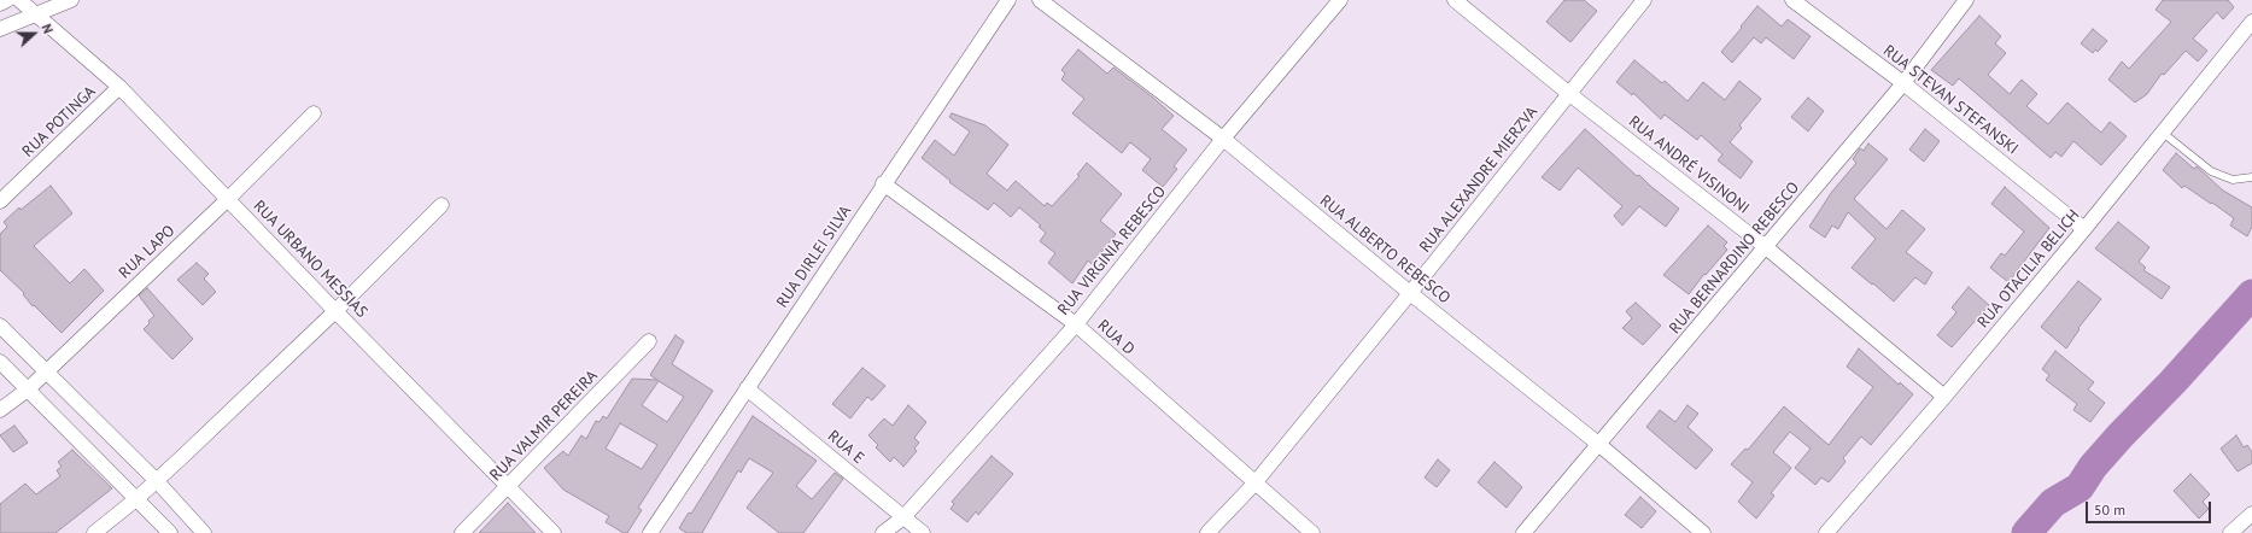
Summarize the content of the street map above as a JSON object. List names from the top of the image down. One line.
{"streets":{"street":["RUA STEVAN STEFANSKI","RUA POTINGA","RUA ANDRÉ VISINONI","RUA ALEXANDRE MIERZVA","RUA ALBERTO REBESCO","RUA VIRGINIA REBESCO","RUA LAPO","RUA DIRLEI SILVA","RUA BERNARDINO REBESCO","RUA URBANO MESSIAS","RUA OTACILIA BELICH","RUA D","RUA VALMIR PEREIRA","RUA E"]},"crossings":[["RUA STEVAN STEFANSKI","RUA BERNARDINO REBESCO"],["RUA STEVAN STEFANSKI","RUA OTACILIA BELICH"],["RUA POTINGA","RUA URBANO MESSIAS"],["RUA ANDRÉ VISINONI","RUA ALEXANDRE MIERZVA"],["RUA ANDRÉ VISINONI","RUA BERNARDINO REBESCO"],["RUA ANDRÉ VISINONI","RUA OTACILIA BELICH"],["RUA ALEXANDRE MIERZVA","RUA ALBERTO REBESCO"],["RUA ALEXANDRE MIERZVA","RUA D"],["RUA ALBERTO REBESCO","RUA VIRGINIA REBESCO"],["RUA ALBERTO REBESCO","RUA BERNARDINO REBESCO"],["RUA VIRGINIA REBESCO","RUA D"],["RUA VIRGINIA REBESCO","RUA E"],["RUA LAPO","RUA URBANO MESSIAS"],["RUA DIRLEI SILVA","RUA D"],["RUA DIRLEI SILVA","RUA E"],["RUA URBANO MESSIAS","RUA VALMIR PEREIRA"]],"scale_bar":"50 m","north":"right"}
